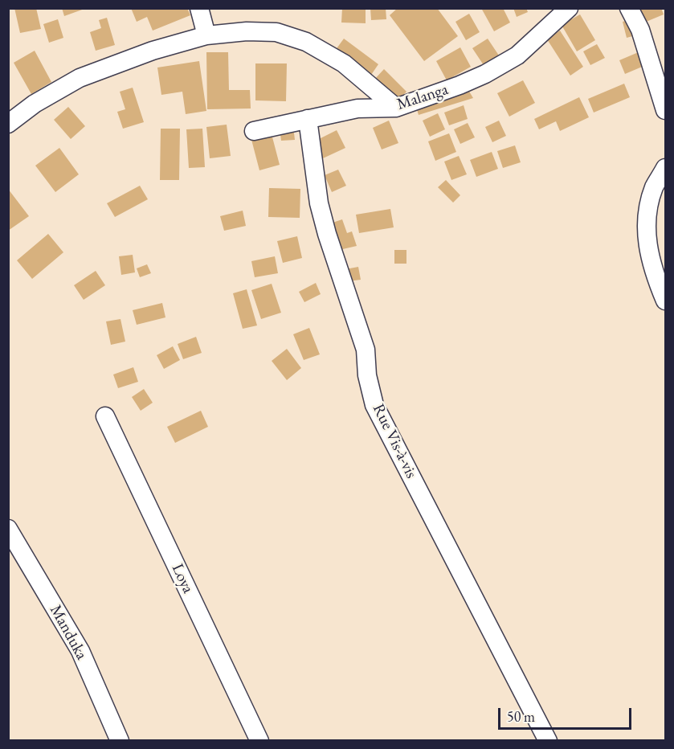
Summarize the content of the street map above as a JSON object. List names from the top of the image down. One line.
{"streets":{"street":["Malanga","Rue Vis-à-vis","Loya","Manduka"]},"crossings":[["Malanga","Rue Vis-à-vis"]],"scale_bar":"50 m"}
